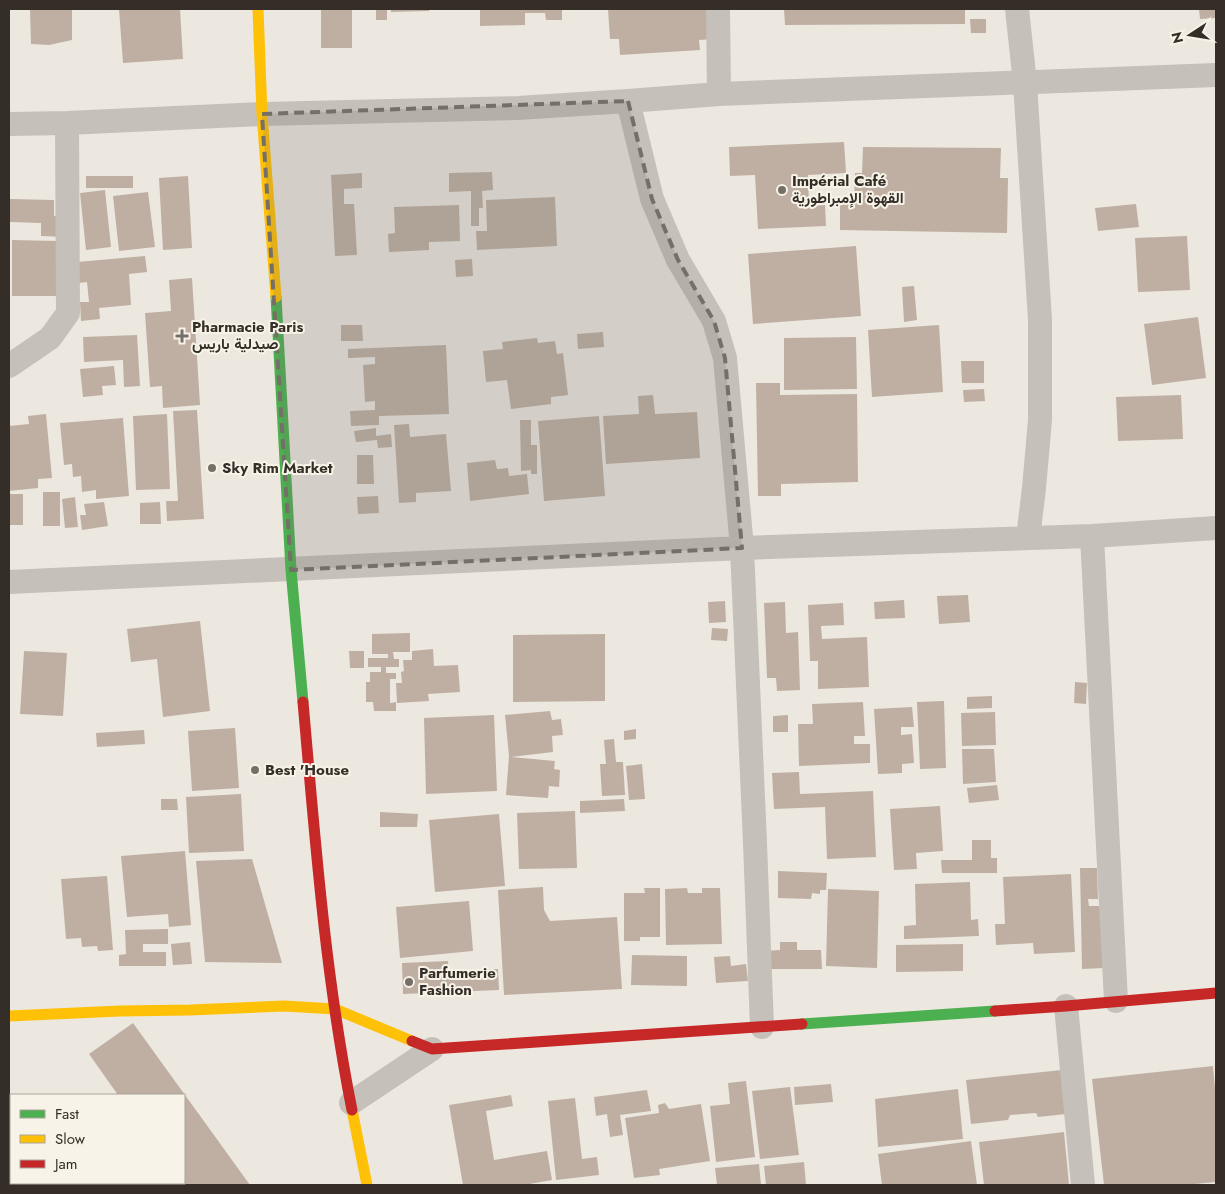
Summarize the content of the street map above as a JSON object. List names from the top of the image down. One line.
{"places":{"other":["Impérial Café القهوة الإمبراطورية","Sky Rim Market","Best 'House","Parfumerie Fashion"],"health":["Pharmacie Paris صيدلية باريس"]},"legend":["Fast","Slow","Jam"],"north":"left"}
